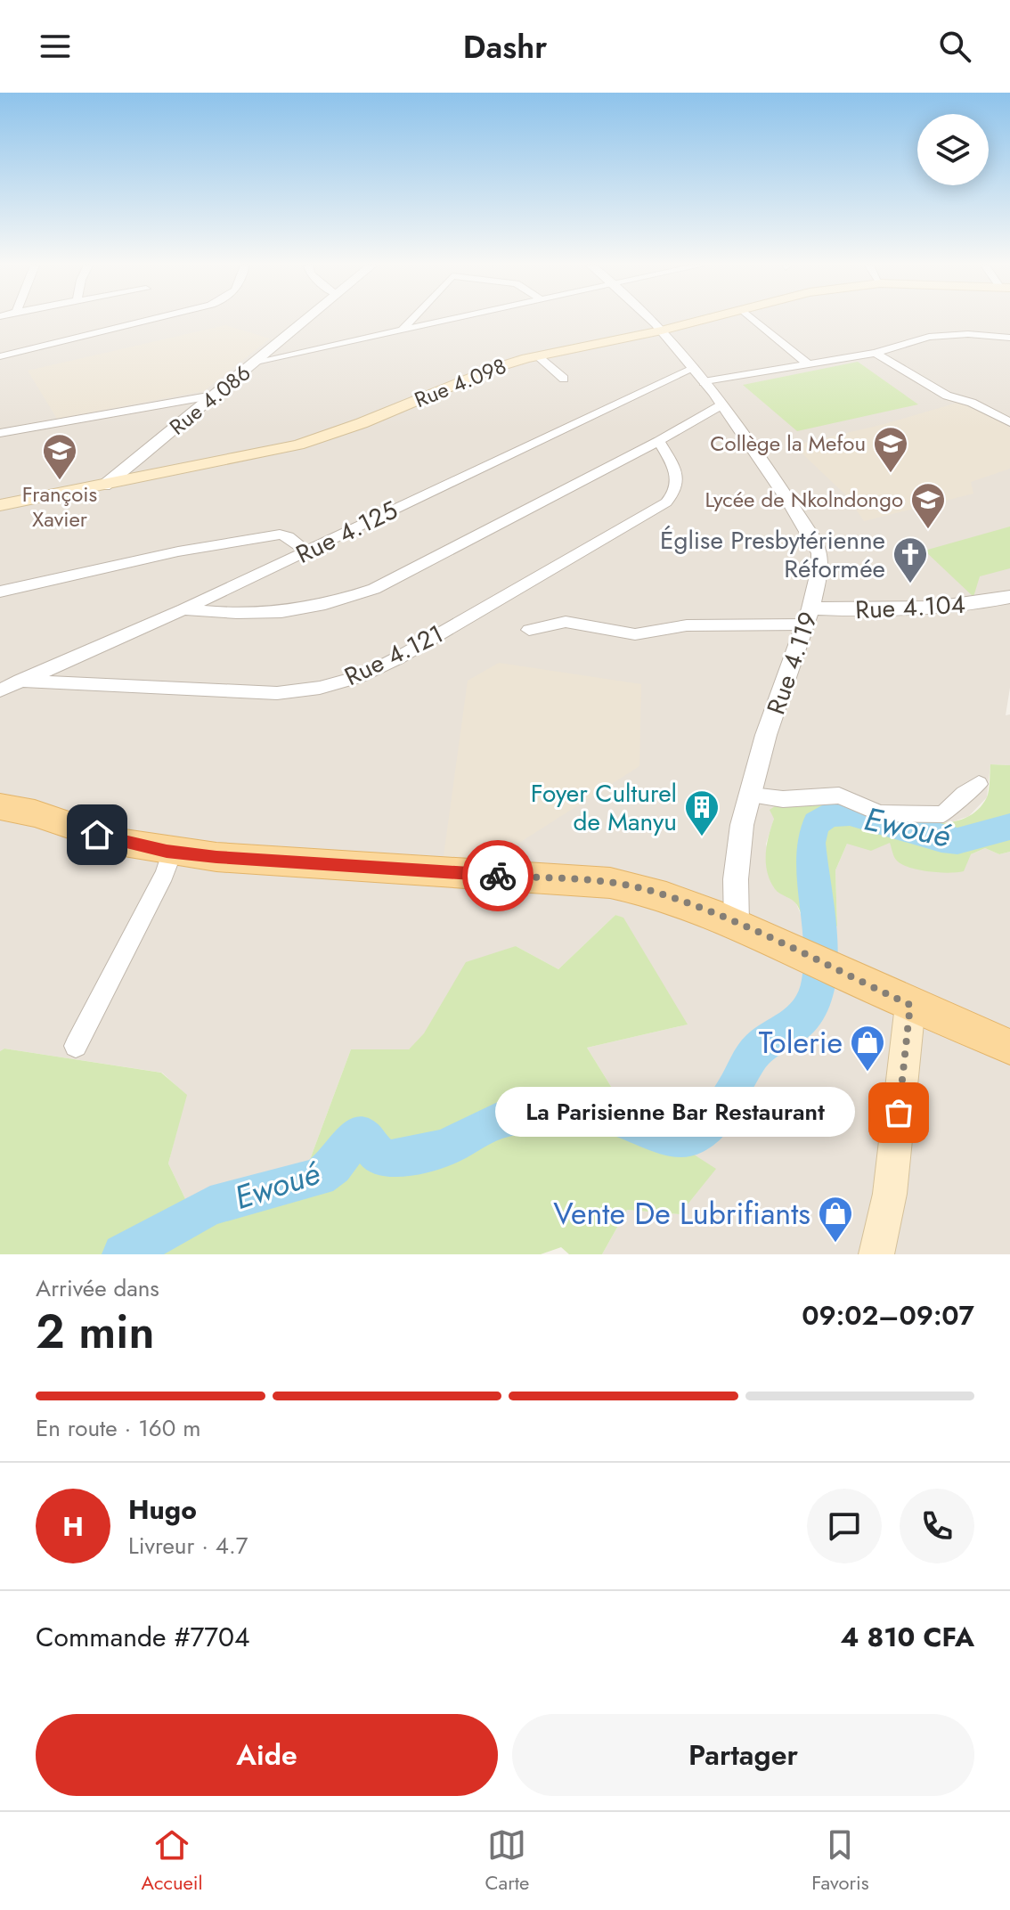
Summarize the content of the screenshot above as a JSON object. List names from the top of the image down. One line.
{"streets":{"main road":["Rue 4.098"],"street":["Rue 4.086","Rue 4.125","Rue 4.104","Rue 4.121","Rue 4.119"]},"crossings":[["Rue 4.098","Rue 4.086"],["Rue 4.098","Rue 4.119"],["Rue 4.125","Rue 4.121"],["Rue 4.125","Rue 4.119"],["Rue 4.104","Rue 4.119"]],"water":["Ewoué"],"places":{"school or university":["Collège la Mefou","François Xavier","Lycée de Nkolndongo"],"church":["Église Presbytérienne Réformée"],"building":["Foyer Culturel de Manyu"],"shop":["Tolerie","Vente De Lubrifiants"],"other":["La Parisienne Bar Restaurant"]},"page":{"header":"Dashr","bubble":"La Parisienne Bar Restaurant","heading":["2 min","Arrivée dans","09:02–09:07"],"panel":["Hugo","Livreur · 4.7","Commande #7704","4 810 CFA"],"bar":"En route · 160 m","round":"H","buttons":["Aide","Partager"],"tabs":["Accueil","Carte","Favoris"]}}
